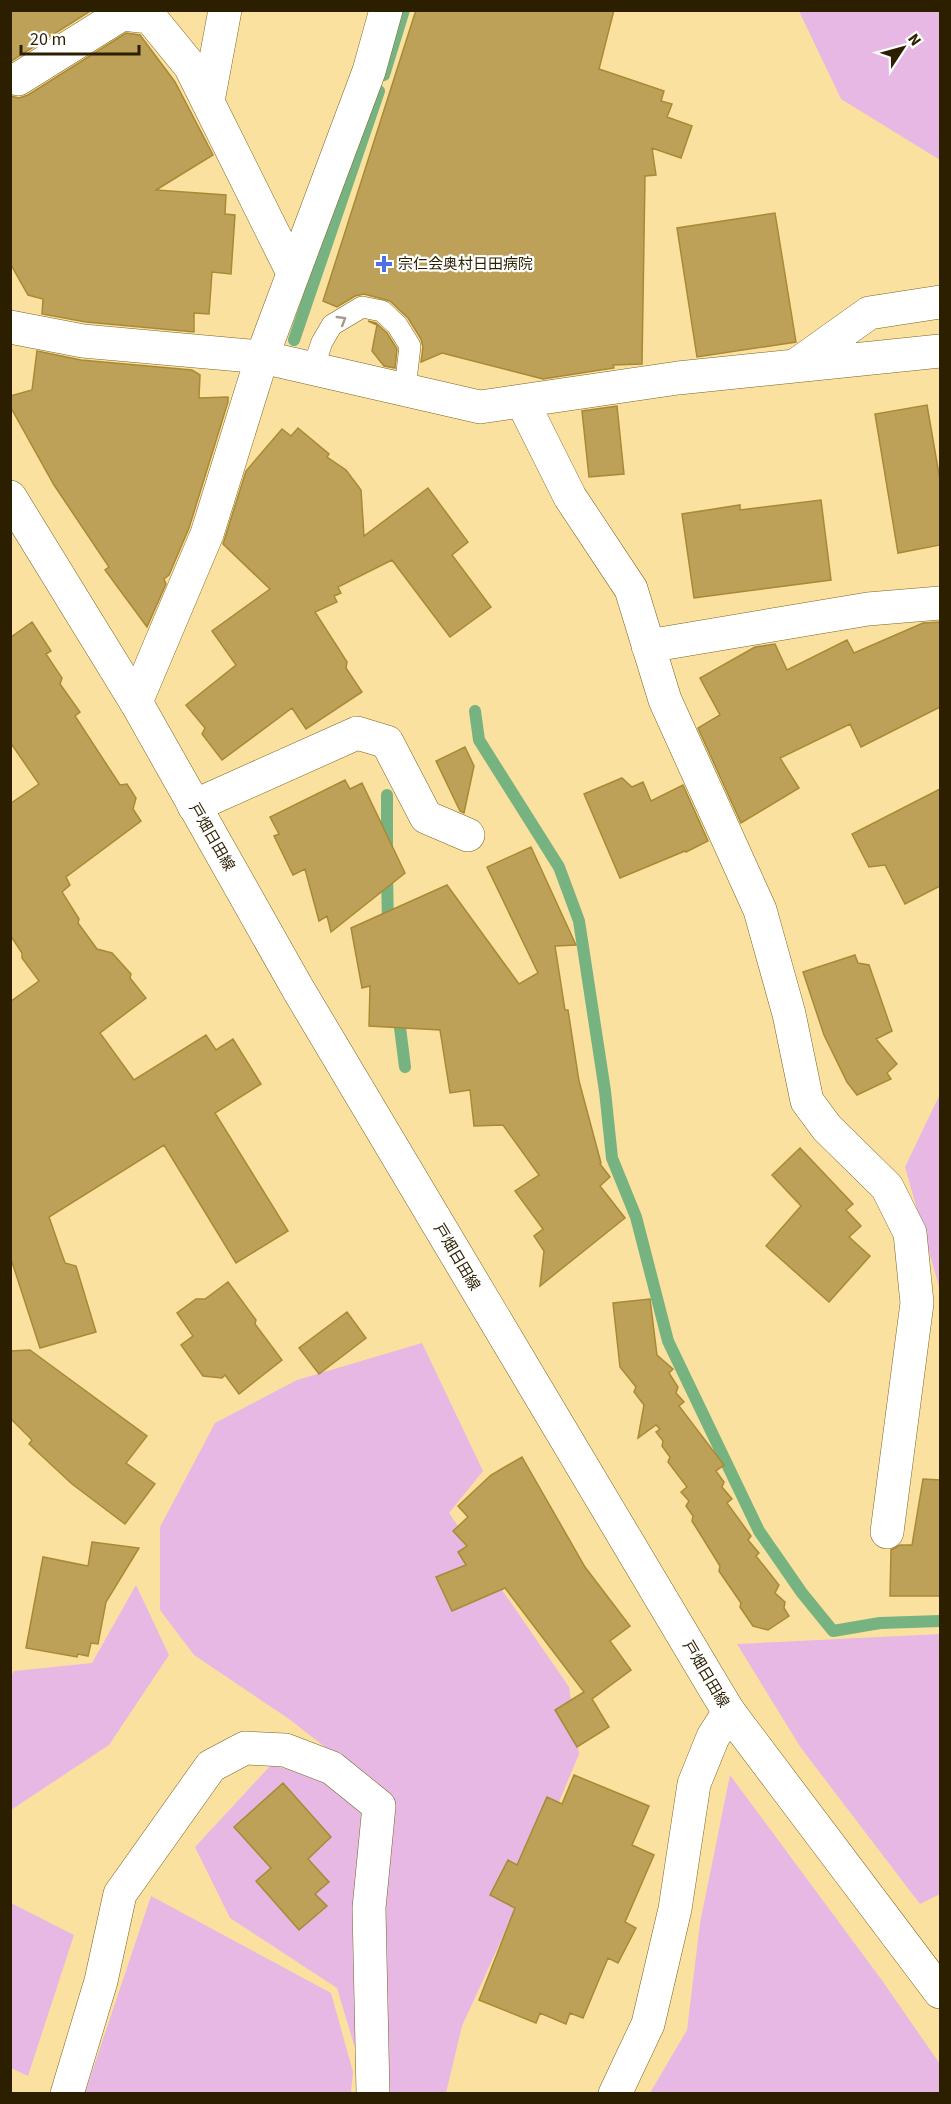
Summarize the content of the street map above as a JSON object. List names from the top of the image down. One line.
{"streets":{"street":["戸畑日田線"]},"places":{"health":["宗仁会奥村日田病院"]},"scale_bar":"20 m","north":"top right"}
